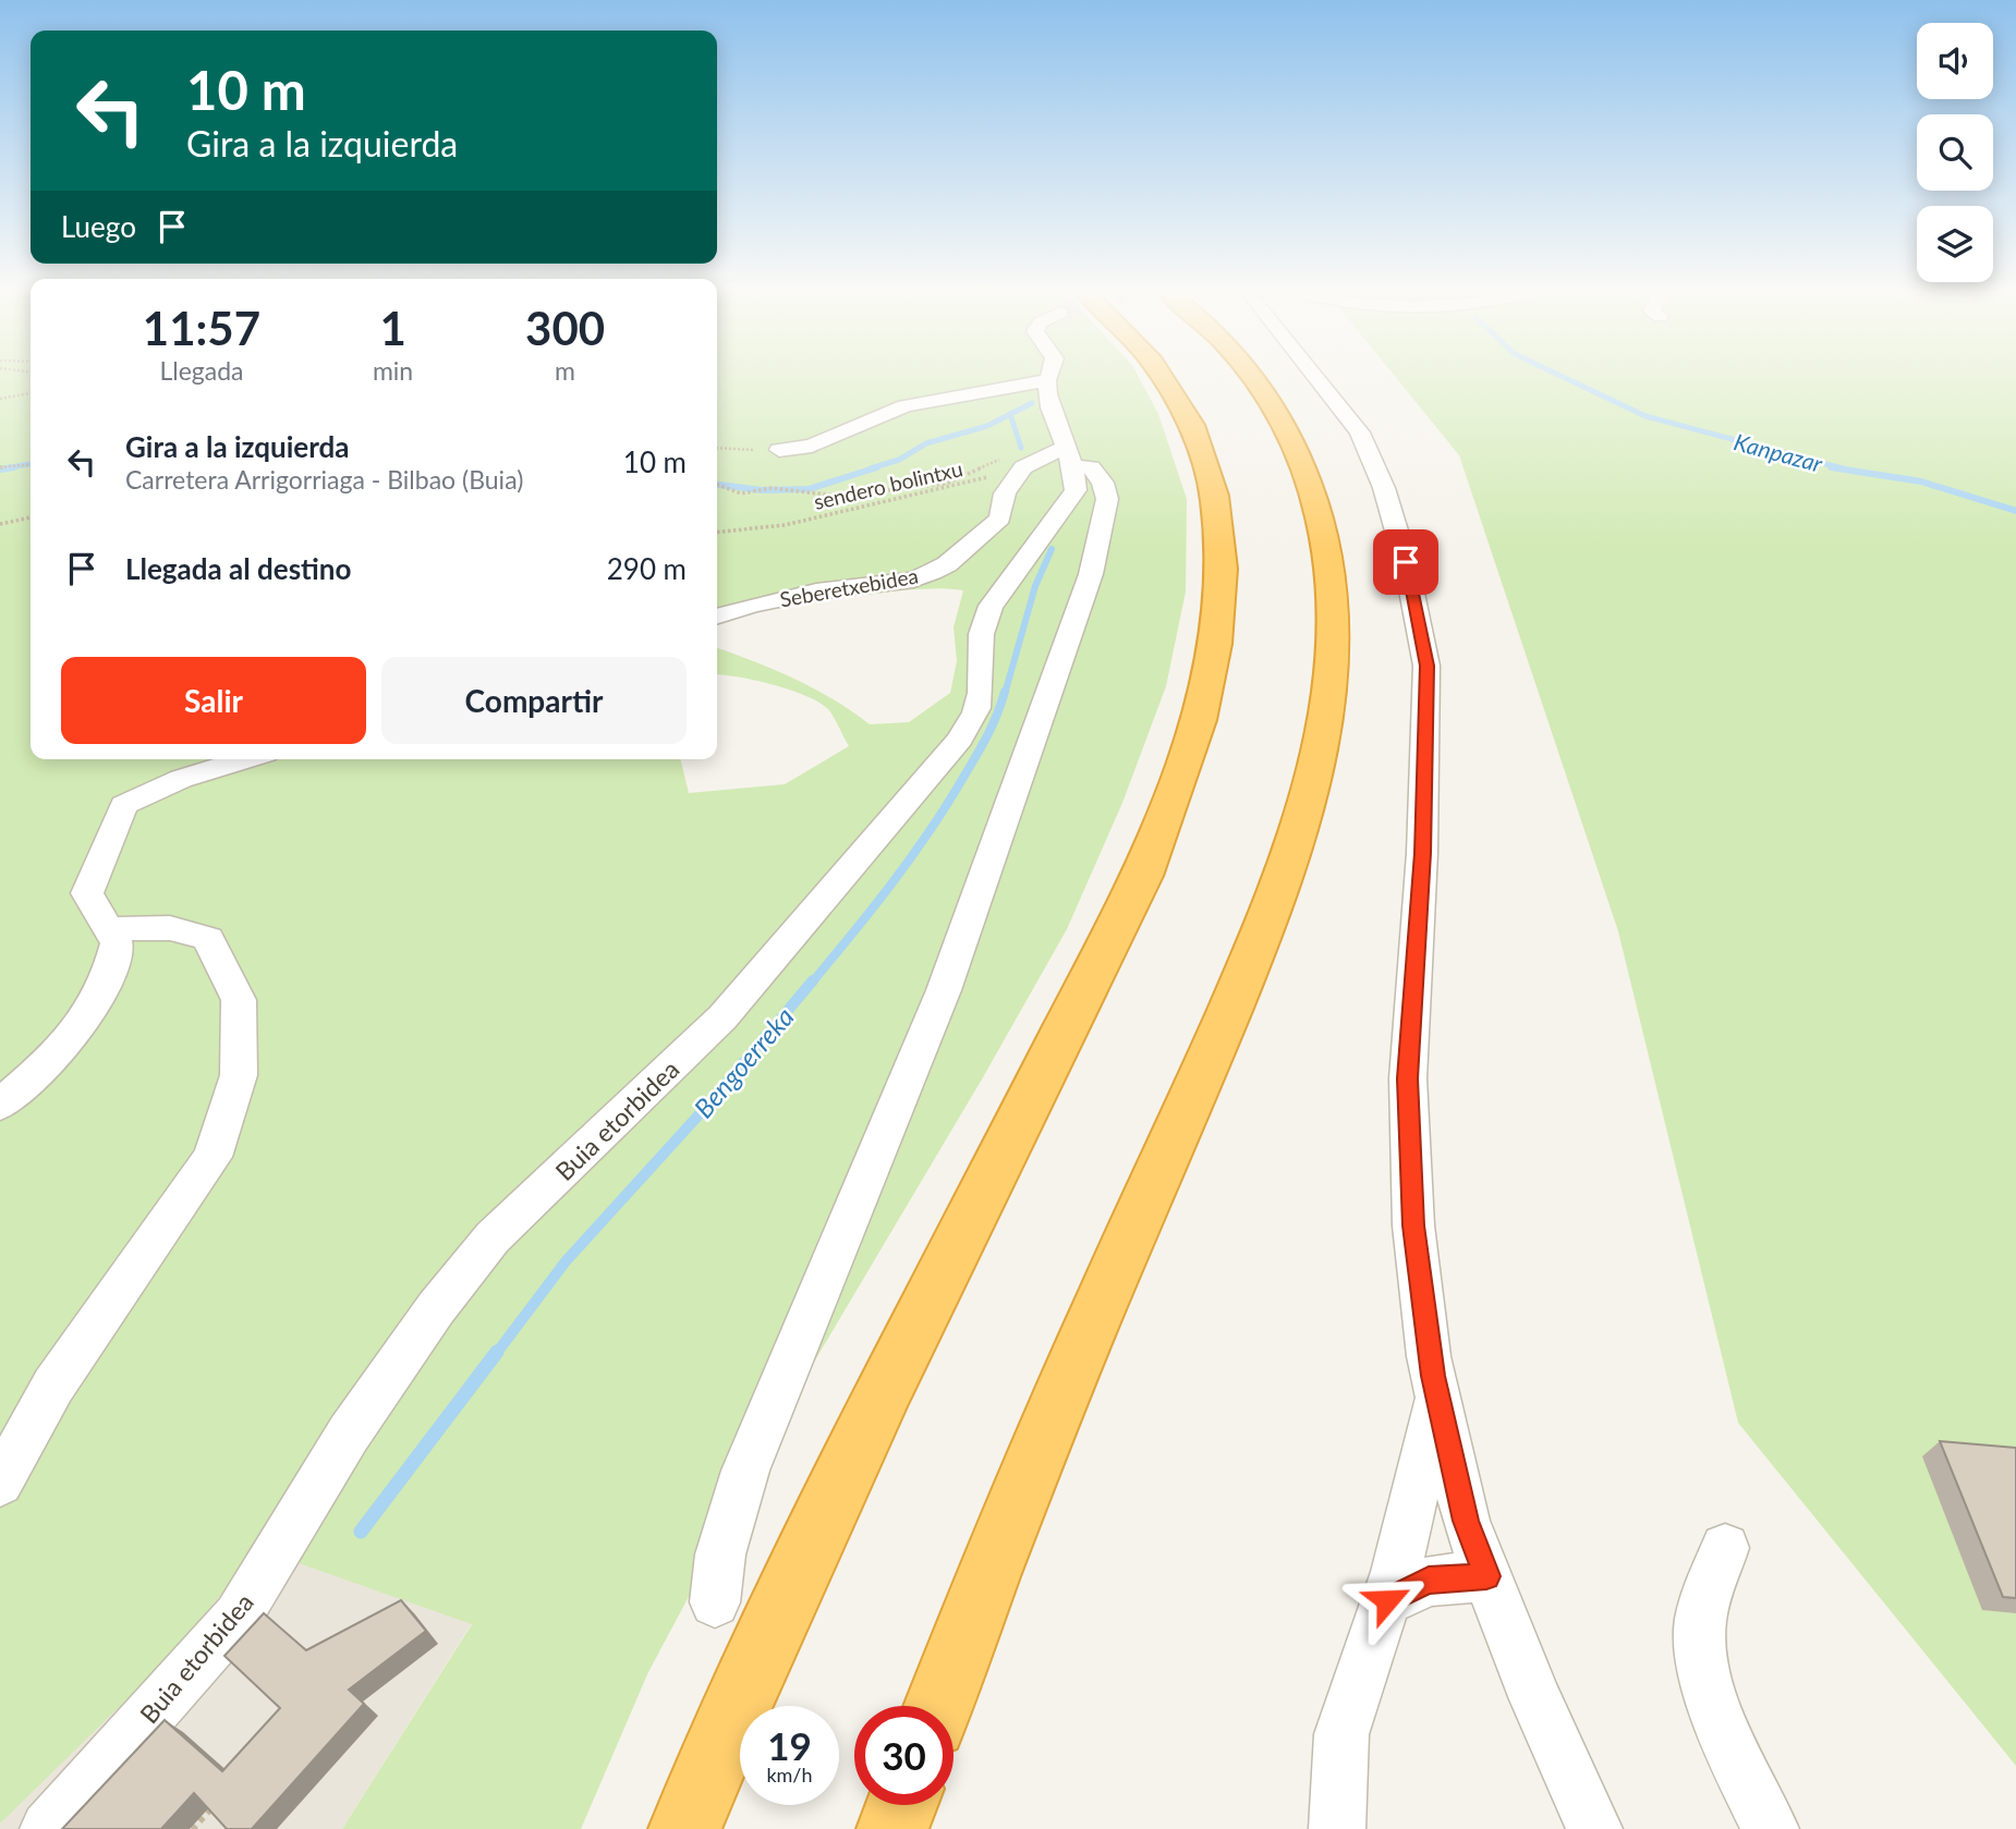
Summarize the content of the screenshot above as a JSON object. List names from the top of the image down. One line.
{"streets":{"street":["Seberetxebidea","Buia etorbidea"],"path":["sendero bolintxu"]},"crossings":[["Seberetxebidea","Buia etorbidea"]],"water":["Kanpazar","Bengoerreka"],"page":{"turn":["10 m","Gira a la izquierda"],"then":"Luego","eta":["11:57","Llegada","1","min","300","m"],"list":[{"name":"Gira a la izquierda","note":"Carretera Arrigorriaga - Bilbao (Buia)","value":"10 m"},{"name":"Llegada al destino","value":"290 m"}],"buttons":["Salir","Compartir"],"speed":"19 km/h","limit":"30"}}
